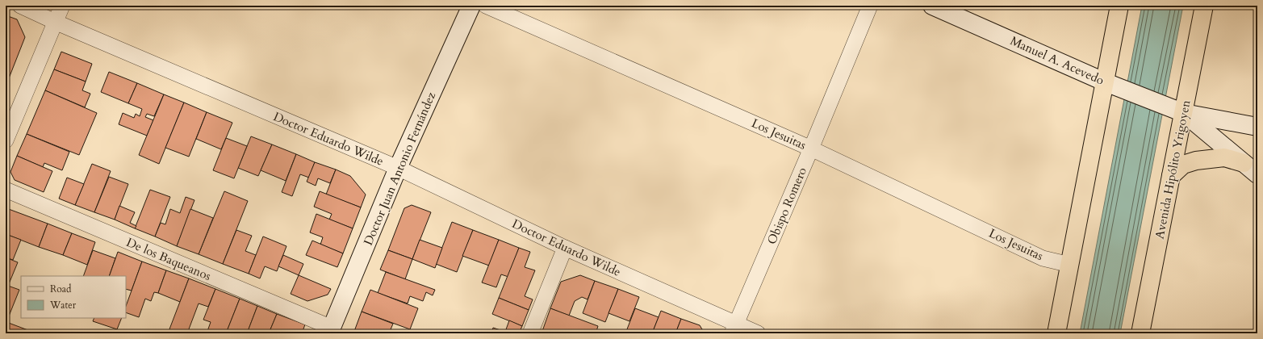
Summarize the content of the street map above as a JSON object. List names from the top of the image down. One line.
{"streets":{"highway":["Avenida Hipólito Yrigoyen"],"street":["Manuel A. Acevedo","Los Jesuitas","Doctor Eduardo Wilde","Doctor Juan Antonio Fernández","Obispo Romero","De los Baqueanos"]},"crossings":[["Manuel A. Acevedo","Avenida Hipólito Yrigoyen"],["Los Jesuitas","Obispo Romero"],["Doctor Eduardo Wilde","Doctor Juan Antonio Fernández"],["Doctor Eduardo Wilde","Obispo Romero"],["Doctor Juan Antonio Fernández","De los Baqueanos"]],"legend":["Road","Water"]}
